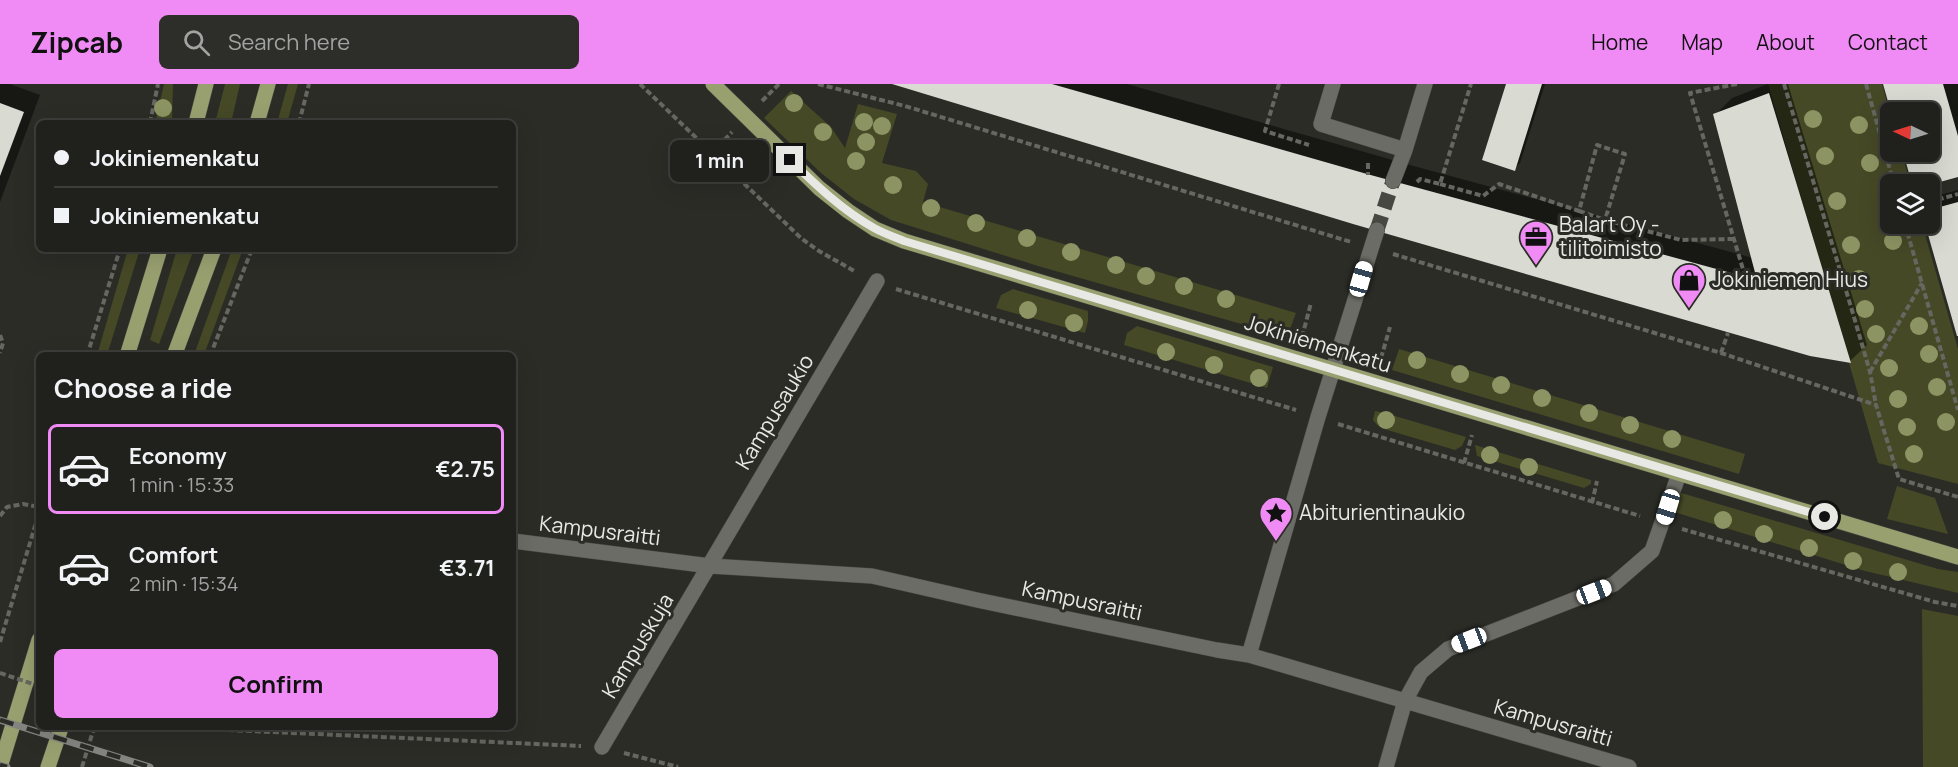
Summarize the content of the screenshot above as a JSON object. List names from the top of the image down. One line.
{"streets":{"main road":["Jokiniemenkatu"],"street":["Kampusaukio","Kampusraitti","Kampuskuja"]},"crossings":[["Kampusaukio","Kampusraitti"],["Kampusaukio","Kampuskuja"],["Kampusraitti","Kampuskuja"]],"places":{"office":["Balart Oy - tilitoimisto"],"shop":["Jokiniemen Hius"],"place":["Abiturientinaukio"]},"north":"left","page":{"header":"Zipcab","search":"Search here","nav":["Home","Map","About","Contact"],"banner":["Jokiniemenkatu","Jokiniemenkatu"],"bubble":"1 min","heading":"Choose a ride","list":[{"name":"Economy","note":"1 min · 15:33","value":"€2.75"},{"name":"Comfort","note":"2 min · 15:34","value":"€3.71"}],"buttons":"Confirm"}}
